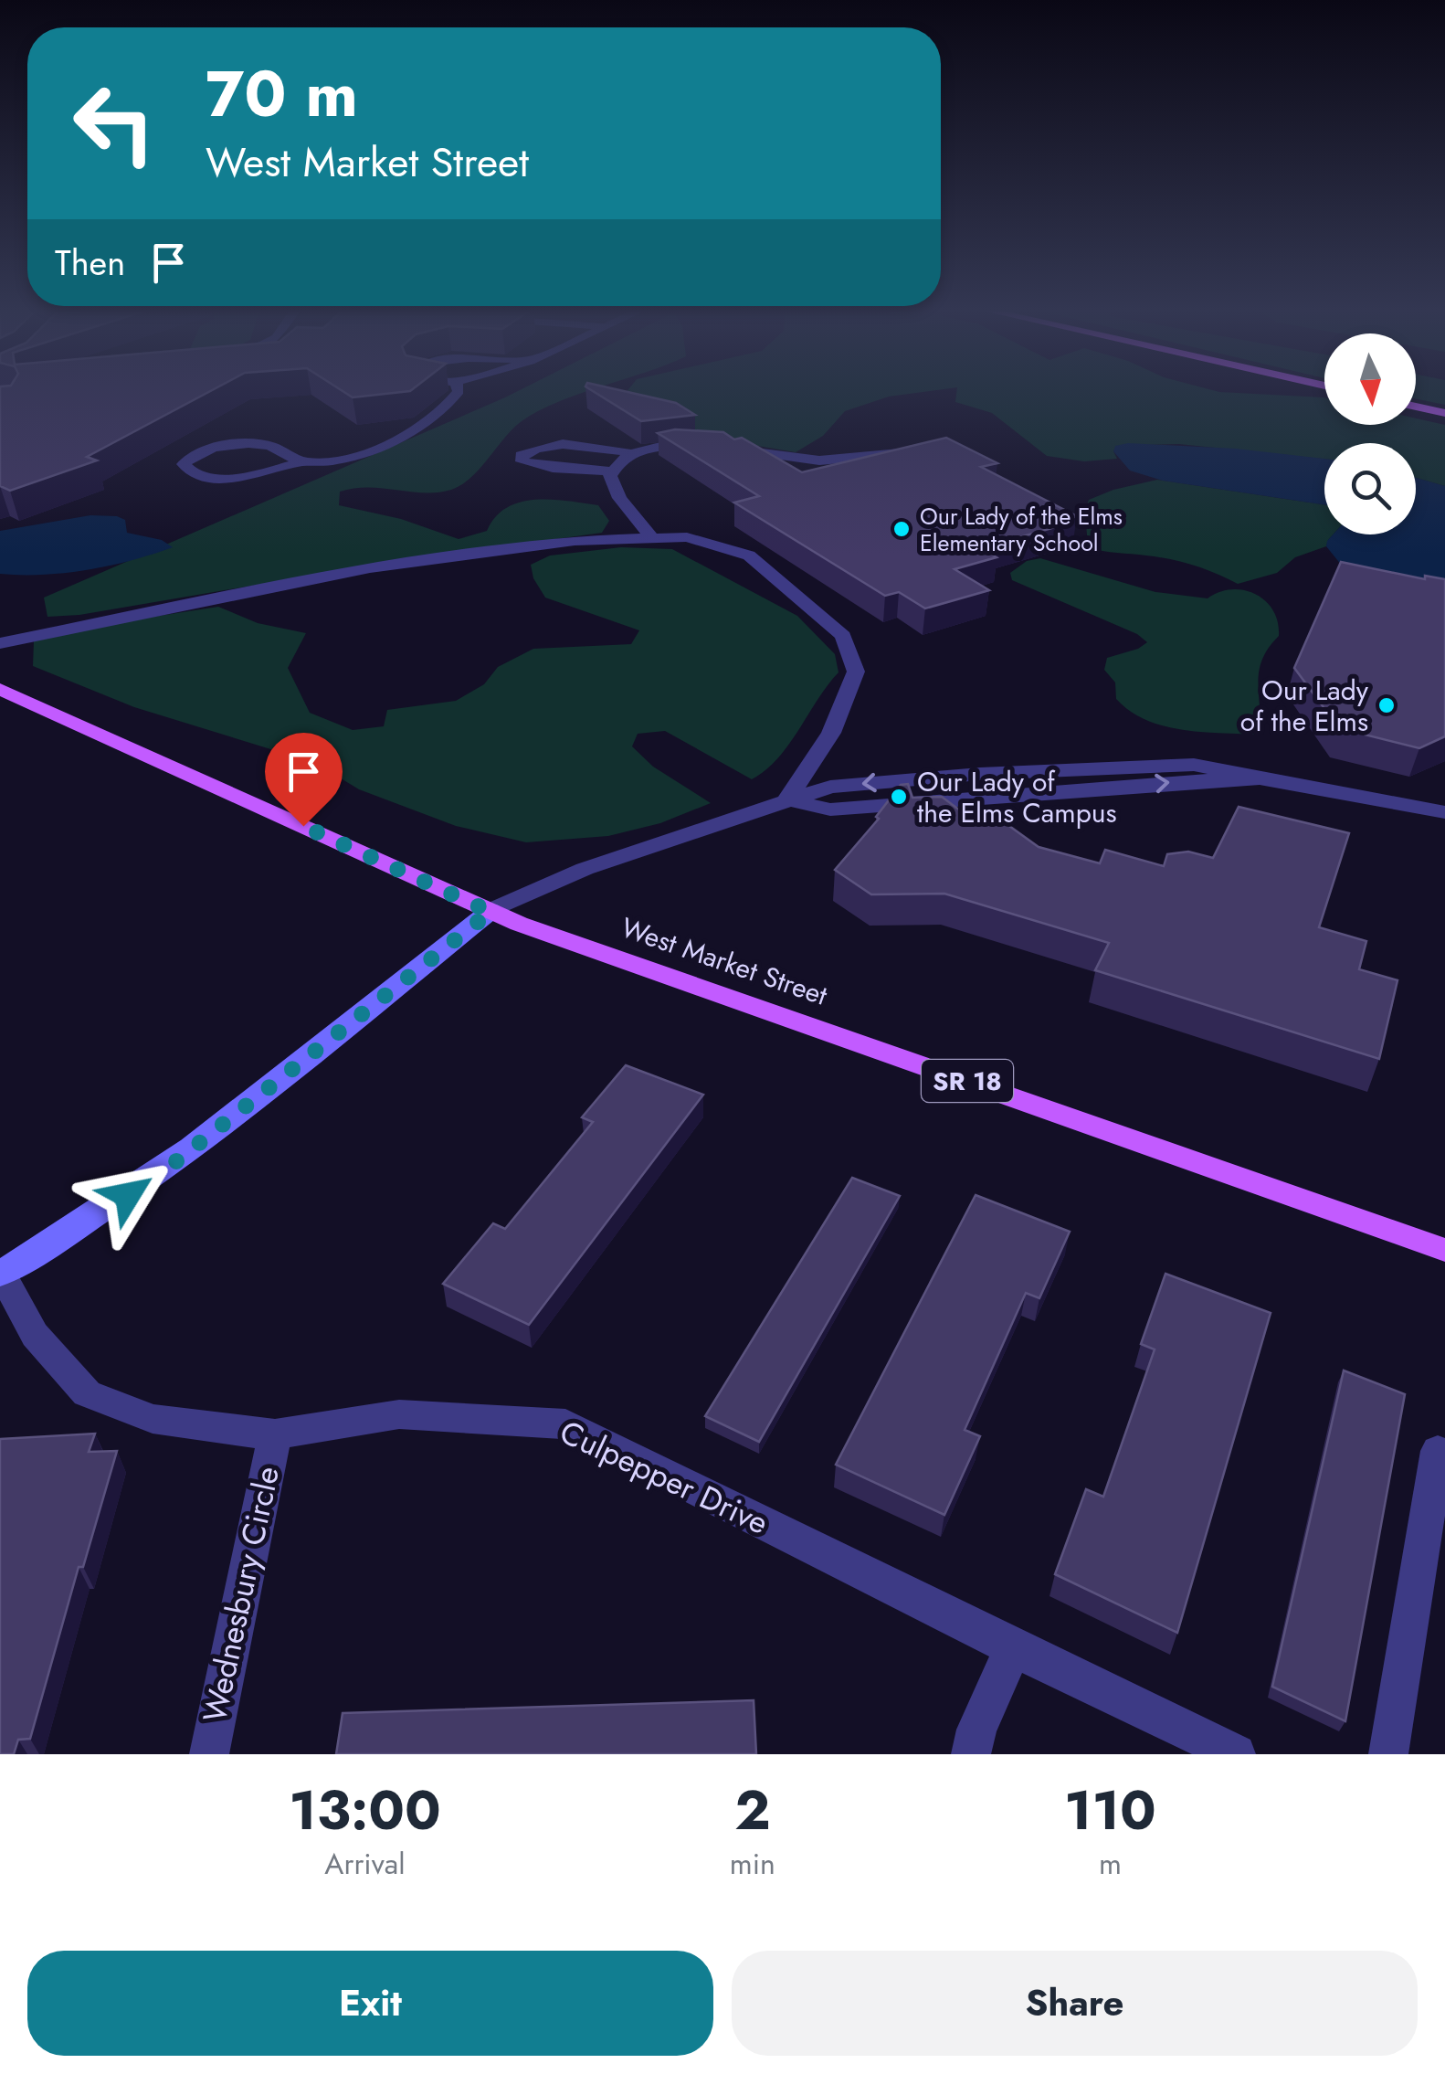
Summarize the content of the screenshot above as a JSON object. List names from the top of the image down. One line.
{"streets":{"main road":["West Market Street","SR 18"],"street":["Culpepper Drive","Wednesbury Circle"]},"crossings":[["Culpepper Drive","Wednesbury Circle"]],"places":["Our Lady of the Elms Elementary School","Our Lady of the Elms","Our Lady of the Elms Campus"],"north":"bottom","page":{"turn":["70 m","West Market Street"],"then":"Then","eta":["13:00","Arrival","2","min","110","m"],"buttons":["Exit","Share"]}}
